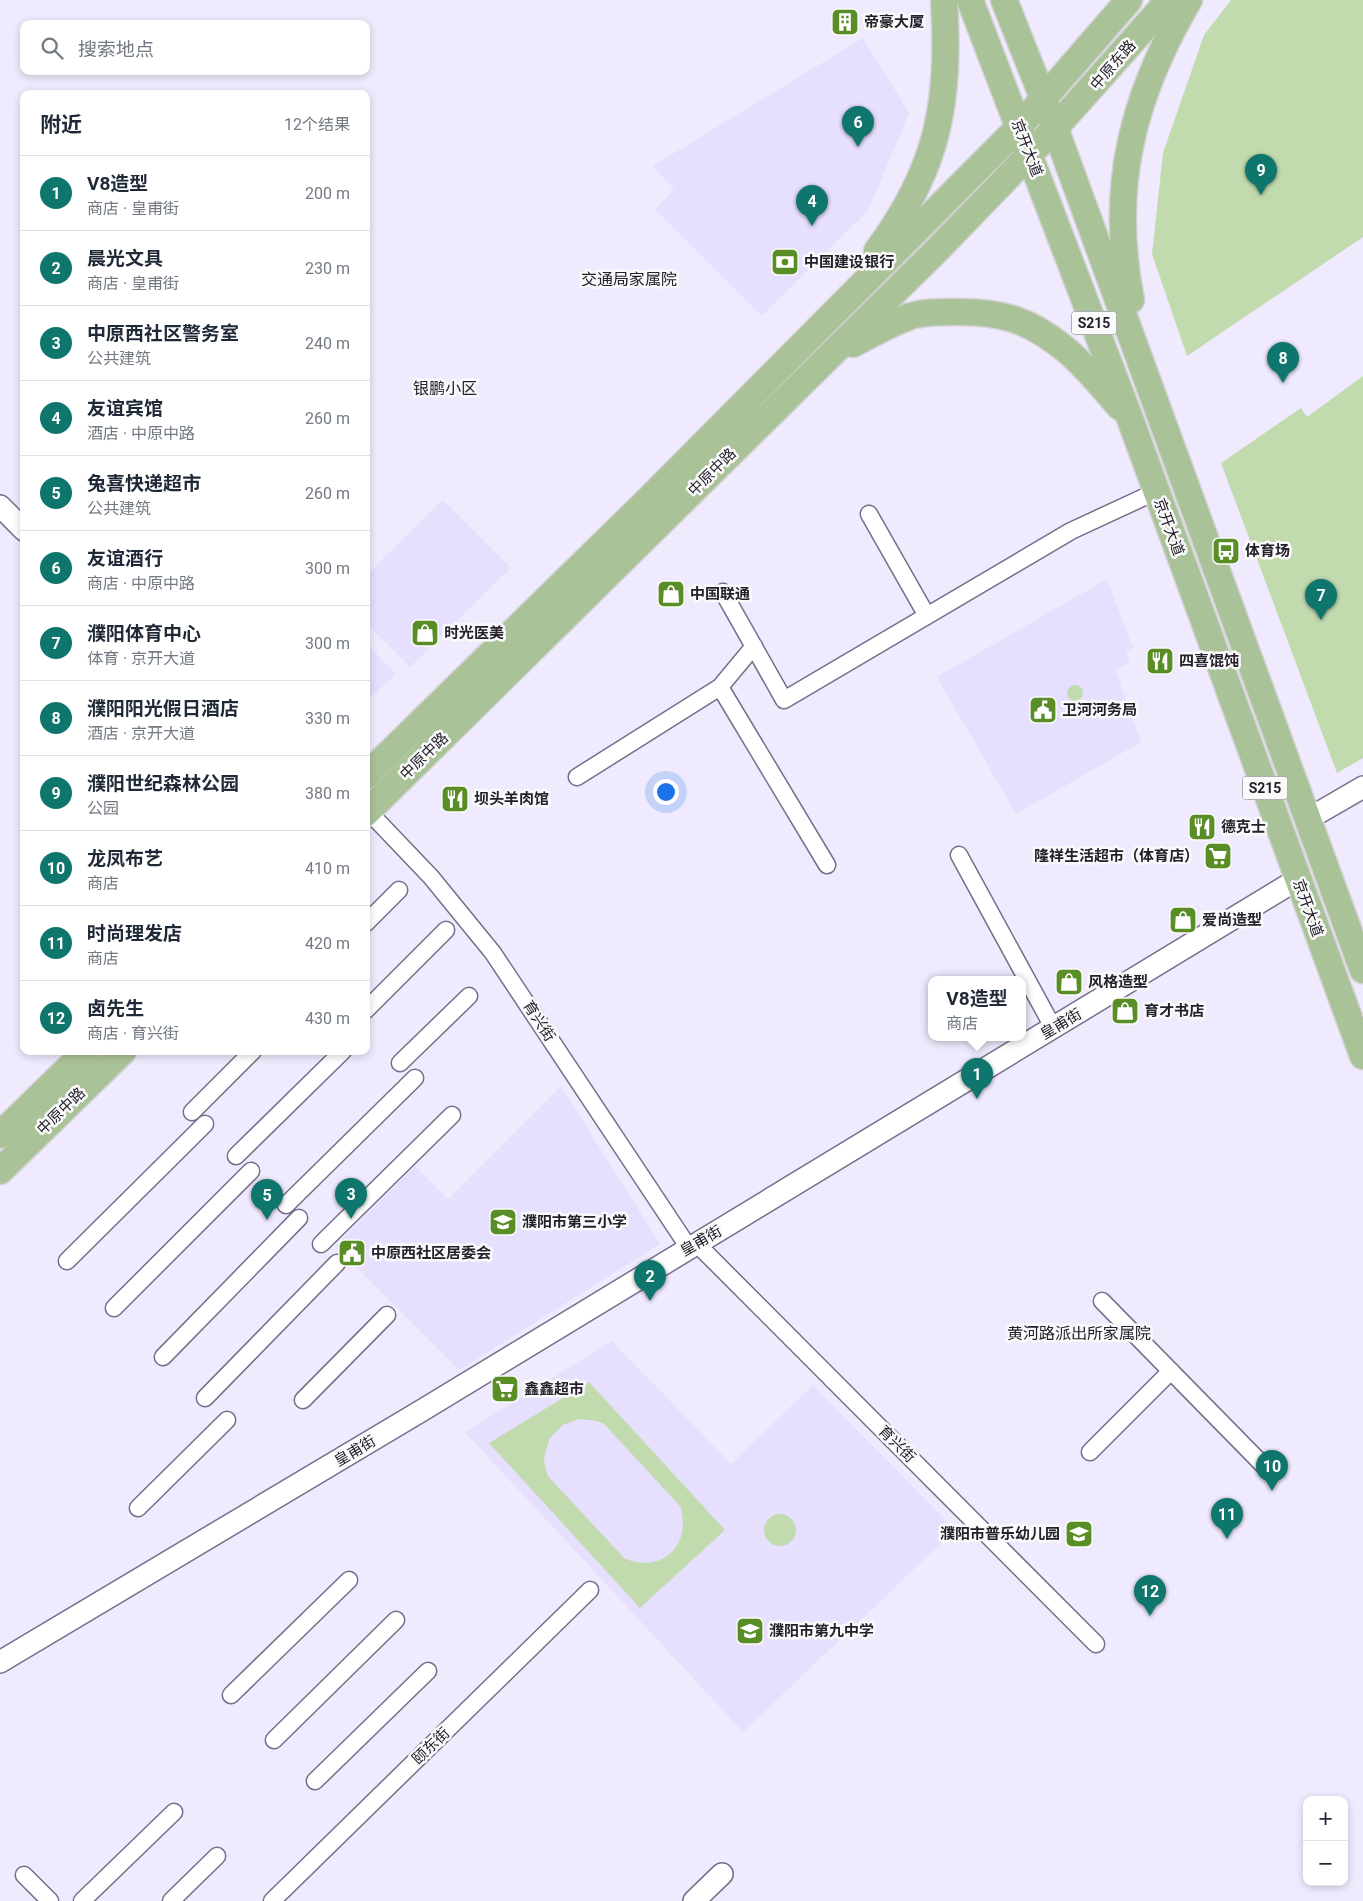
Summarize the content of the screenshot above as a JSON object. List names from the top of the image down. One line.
{"streets":{"main road":["中原东路","京开大道","S215","中原中路"],"street":["育兴街","皇甫街","颐东街"]},"crossings":[["中原东路","京开大道"],["中原东路","中原中路"],["京开大道","中原中路"],["京开大道","皇甫街"],["育兴街","皇甫街"]],"districts":["交通局家属院","银鹏小区","黄河路派出所家属院"],"places":{"building":["帝豪大厦"],"bank":["中国建设银行"],"bus stop":["体育场"],"shop":["中国联通","时光医美","爱尚造型","风格造型","育才书店"],"restaurant":["四喜馄饨","坝头羊肉馆","德克士"],"public building":["卫河河务局","中原西社区居委会"],"supermarket":["隆祥生活超市（体育店）","鑫鑫超市"],"school or university":["濮阳市第三小学","濮阳市普乐幼儿园","濮阳市第九中学"]},"page":{"search":"搜索地点","heading":["附近","12个结果"],"pins":["6","9","4","8","7","1","3","5","2","10","11","12"],"list":[{"mark":"1","name":"V8造型","note":"商店 · 皇甫街","value":"200 m"},{"mark":"2","name":"晨光文具","note":"商店 · 皇甫街","value":"230 m"},{"mark":"3","name":"中原西社区警务室","note":"公共建筑","value":"240 m"},{"mark":"4","name":"友谊宾馆","note":"酒店 · 中原中路","value":"260 m"},{"mark":"5","name":"兔喜快递超市","note":"公共建筑","value":"260 m"},{"mark":"6","name":"友谊酒行","note":"商店 · 中原中路","value":"300 m"},{"mark":"7","name":"濮阳体育中心","note":"体育 · 京开大道","value":"300 m"},{"mark":"8","name":"濮阳阳光假日酒店","note":"酒店 · 京开大道","value":"330 m"},{"mark":"9","name":"濮阳世纪森林公园","note":"公园","value":"380 m"},{"mark":"10","name":"龙凤布艺","note":"商店","value":"410 m"},{"mark":"11","name":"时尚理发店","note":"商店","value":"420 m"},{"mark":"12","name":"卤先生","note":"商店 · 育兴街","value":"430 m"}],"popup":["V8造型","商店"],"map_buttons":["+","−"]}}
